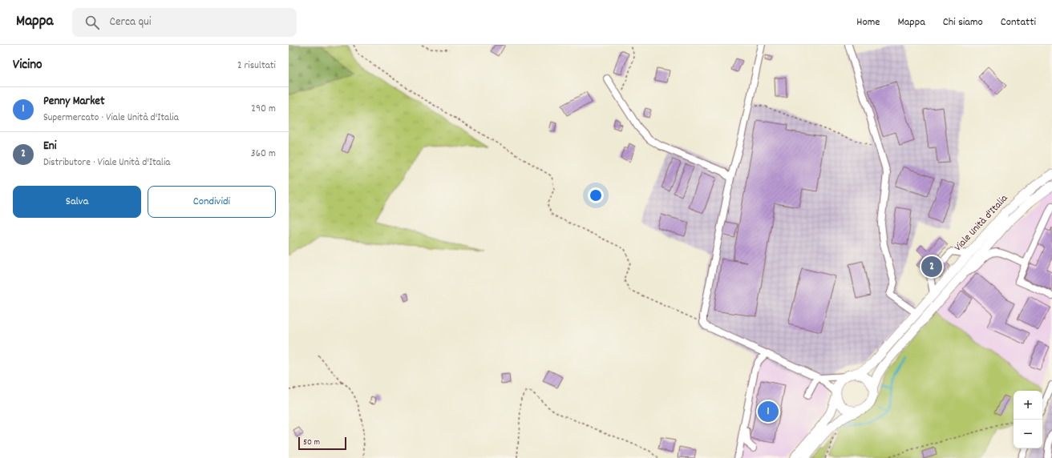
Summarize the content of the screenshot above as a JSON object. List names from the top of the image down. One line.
{"streets":{"main road":["Viale Unità d'Italia"]},"scale_bar":"50 m","page":{"header":"Mappa","search":"Cerca qui","nav":["Home","Mappa","Chi siamo","Contatti"],"heading":["Vicino","2 risultati"],"list":[{"mark":"1","name":"Penny Market","note":"Supermercato · Viale Unità d'Italia","value":"290 m"},{"mark":"2","name":"Eni","note":"Distributore · Viale Unità d'Italia","value":"360 m"}],"buttons":["Salva","Condividi"],"pins":["2","1"],"map_buttons":["+","−"],"scale":"50 m"}}
